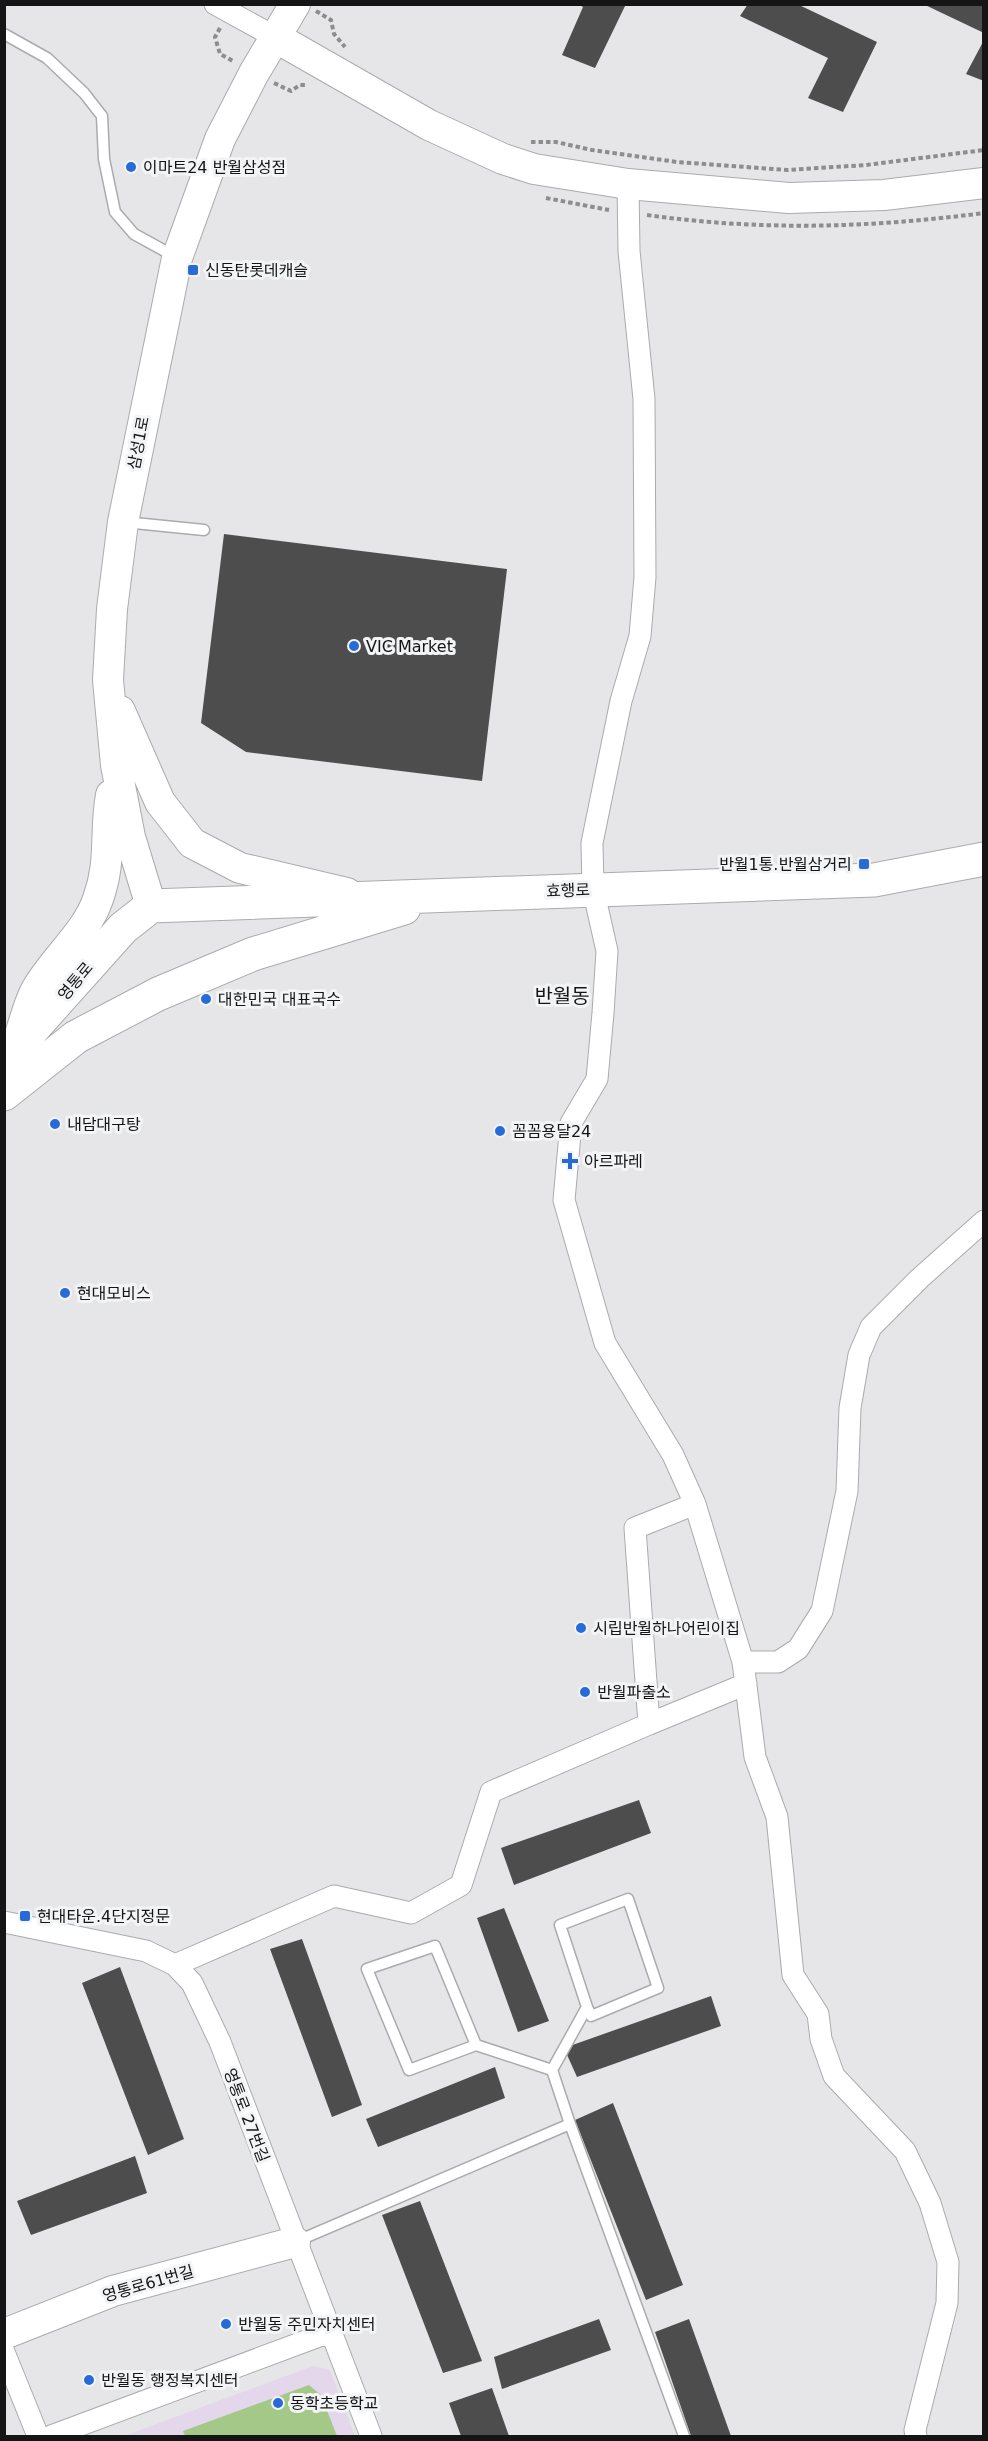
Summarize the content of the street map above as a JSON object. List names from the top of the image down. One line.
{"streets":{"main road":["삼성1로","효행로","영통로","영통로61번길"],"street":["영통로 27번길"]},"crossings":[["삼성1로","효행로"],["삼성1로","영통로"],["효행로","영통로"],["영통로 27번길","영통로61번길"]],"districts":["반월동"],"places":{"other":["이마트24 반월삼성점","VIC Market","대한민국 대표국수","내담대구탕","꼼꼼용달24","현대모비스","시립반월하나어린이집","반월파출소","반월동 주민자치센터","반월동 행정복지센터","동학초등학교"],"transit":["신동탄롯데캐슬","반월1통.반월삼거리","현대타운.4단지정문"],"health":["아르파레"]}}
